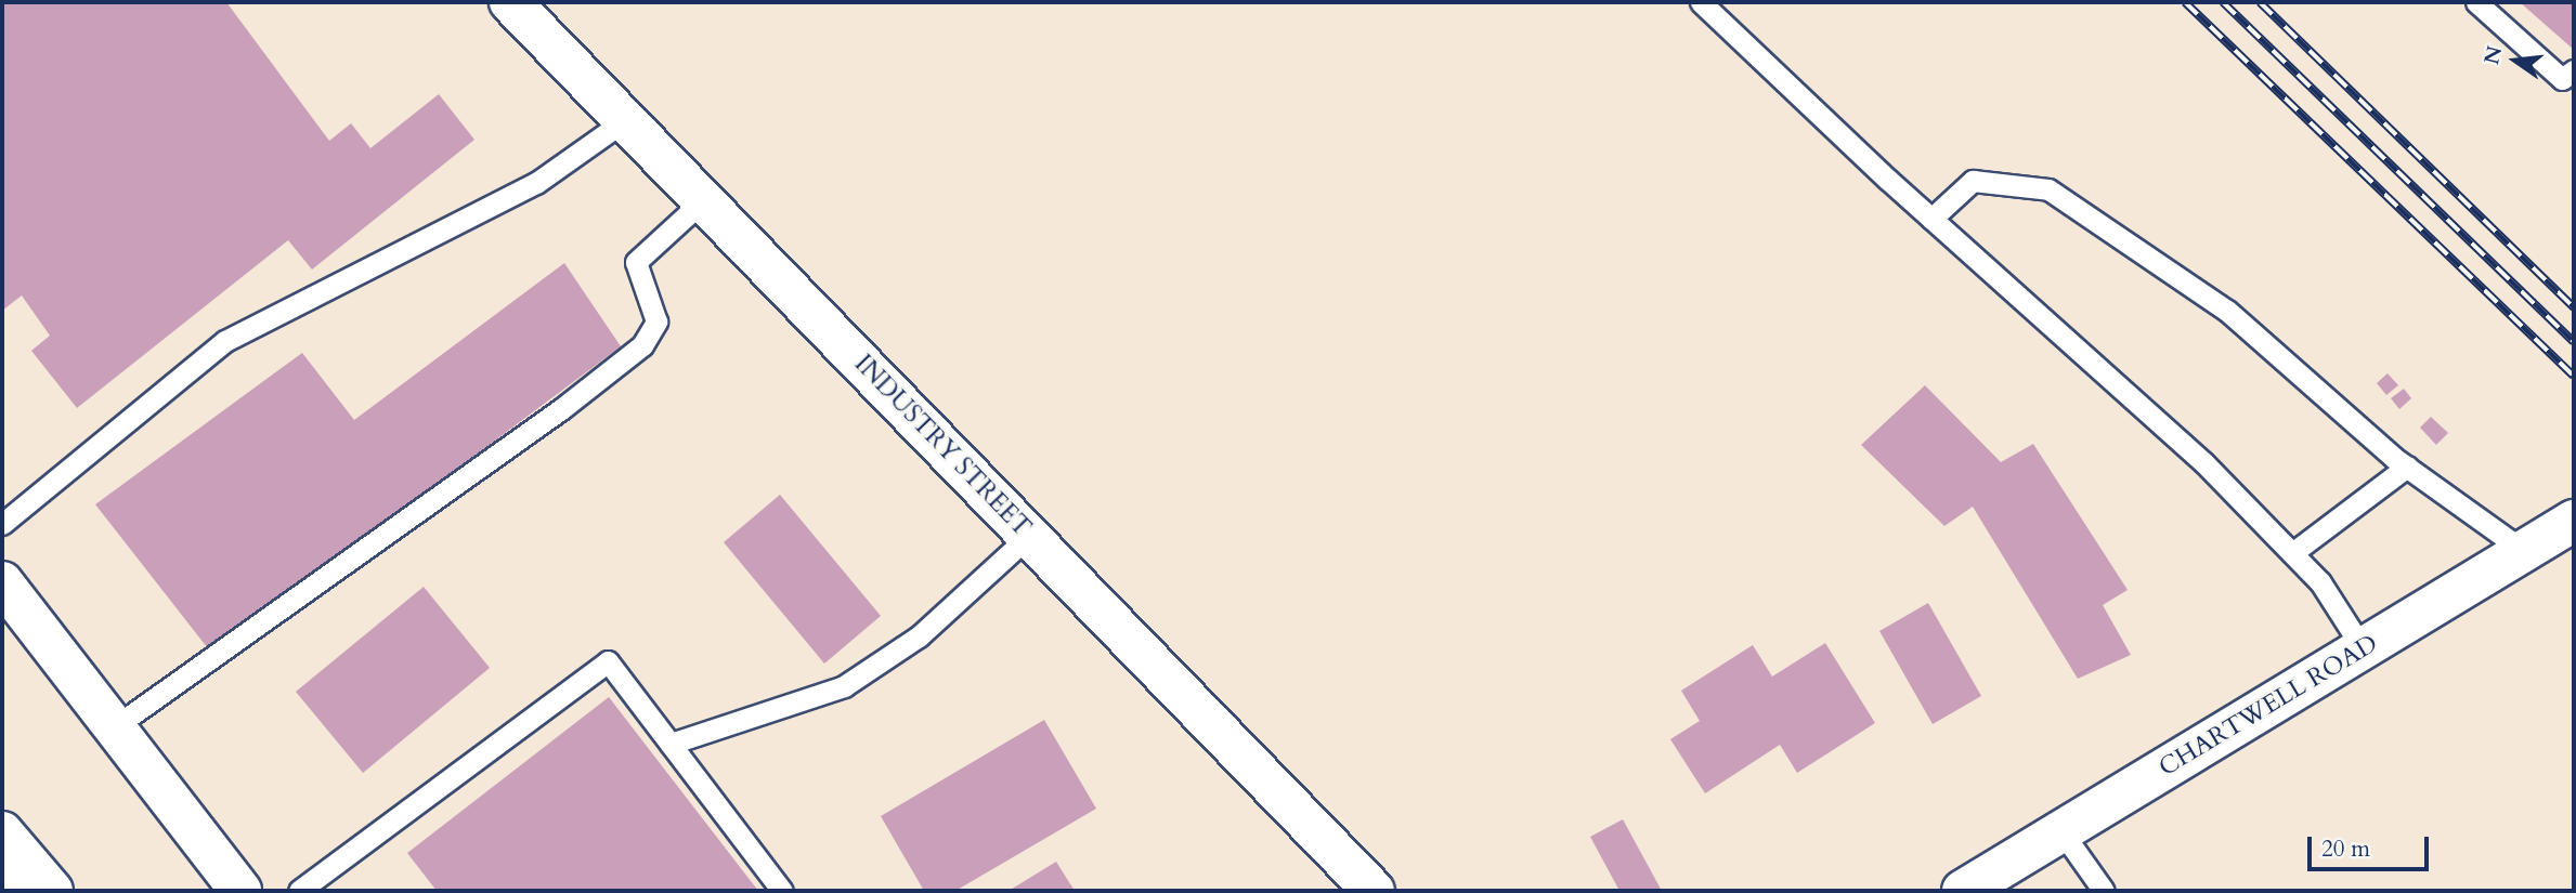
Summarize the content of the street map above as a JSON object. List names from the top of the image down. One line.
{"streets":{"main road":["INDUSTRY STREET","CHARTWELL ROAD"]},"scale_bar":"20 m","north":"left"}
